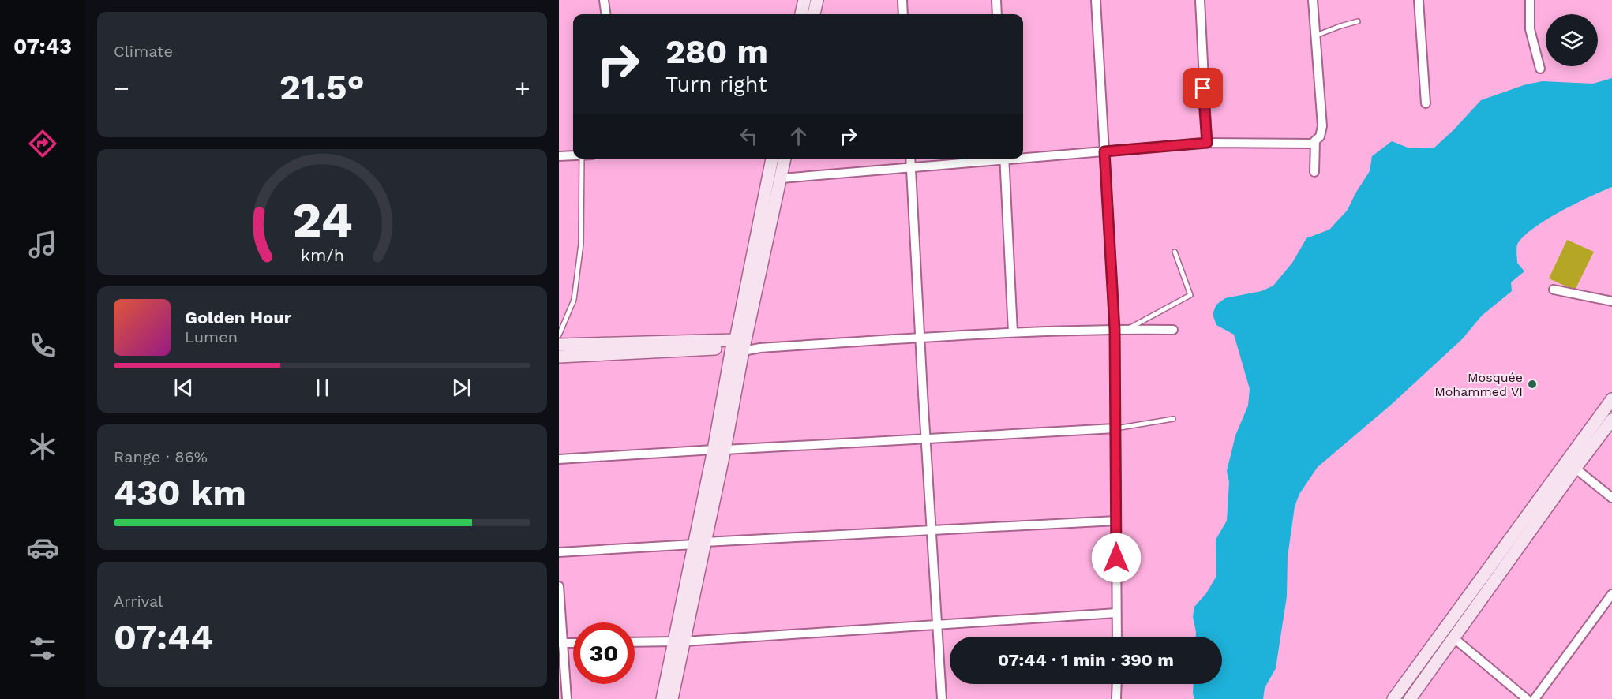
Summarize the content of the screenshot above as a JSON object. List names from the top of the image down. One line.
{"places":["Mosquée Mohammed VI"],"page":{"tabs":"07:43","tile":["Climate",["Range · 86%","430 km"],["Arrival","07:44"]],"turn":["280 m","Turn right"],"heat":["−","21.5°","+"],"song":["Golden Hour","Lumen"],"limit":"30","trip":"07:44 · 1 min · 390 m","gauge":["24","km/h"]}}
